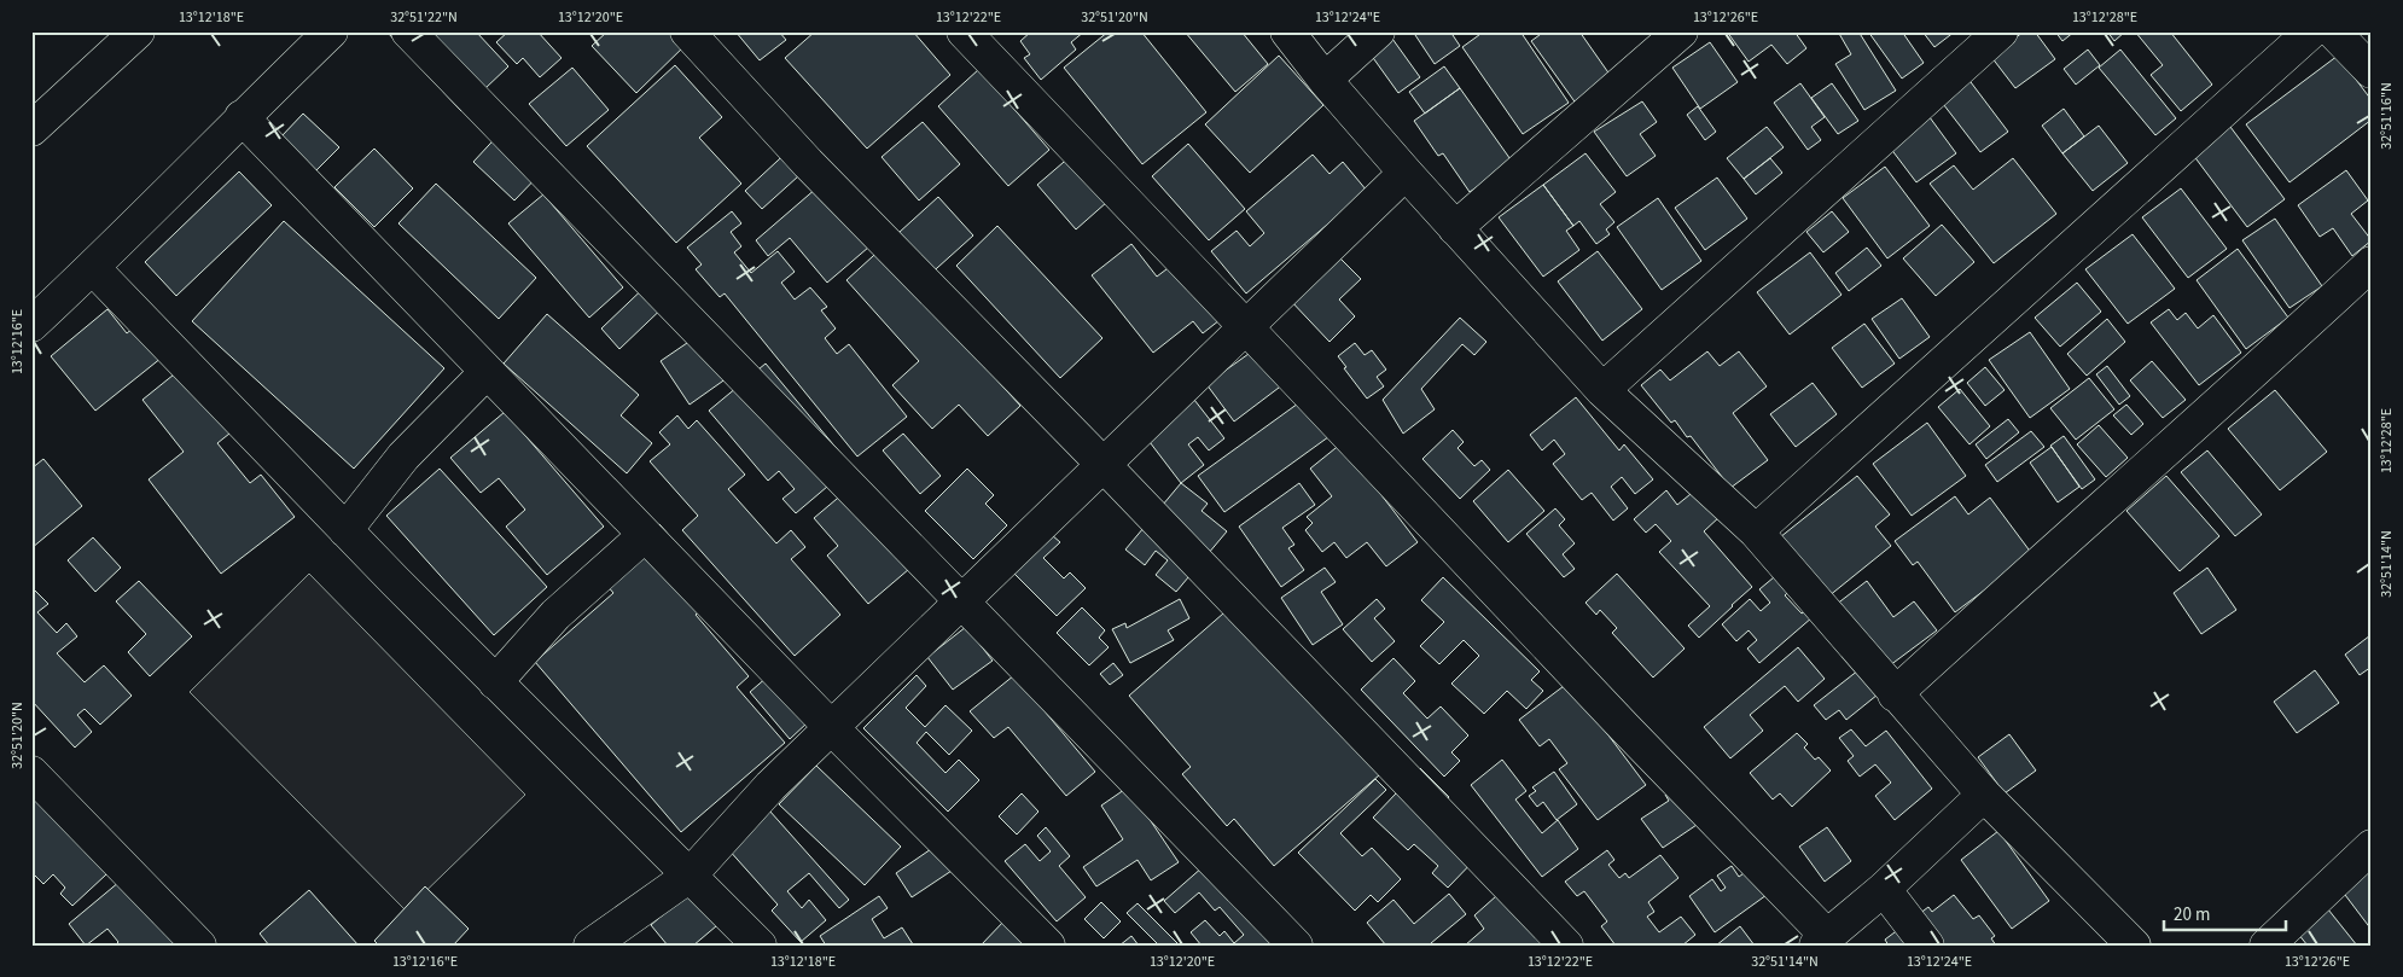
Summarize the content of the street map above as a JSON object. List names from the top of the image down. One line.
{"scale_bar":"20 m","coordinates":["13°12'18\"E","32°51'22\"N","13°12'20\"E","13°12'22\"E","32°51'20\"N","13°12'24\"E","13°12'26\"E","13°12'28\"E","32°51'16\"N","13°12'16\"E","32°51'14\"N"]}
